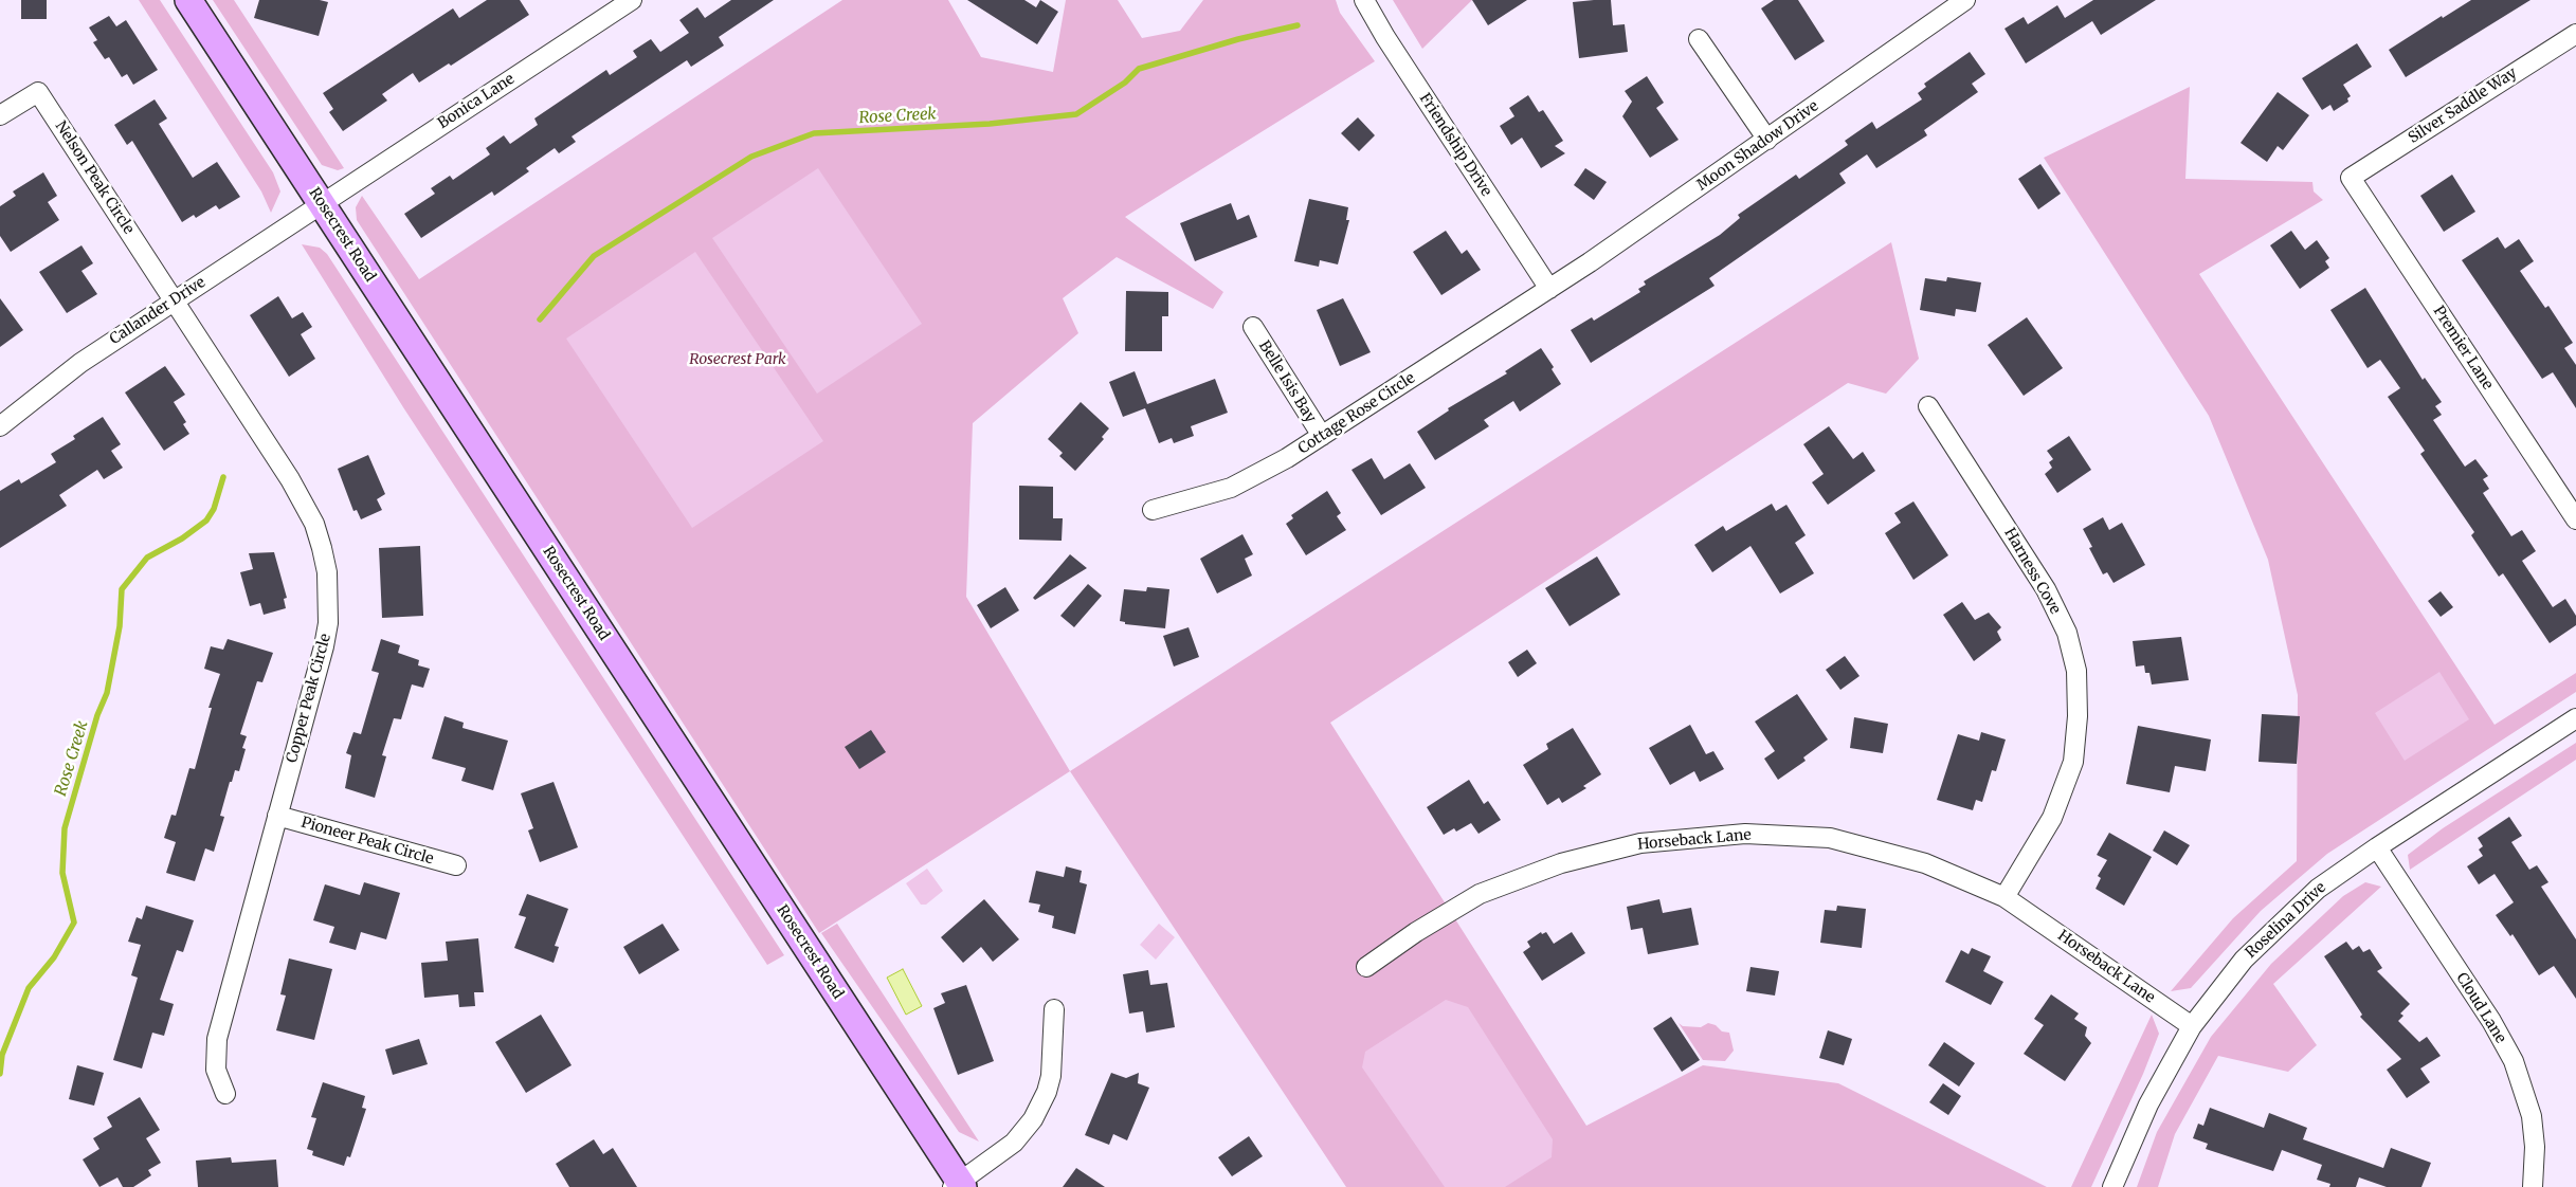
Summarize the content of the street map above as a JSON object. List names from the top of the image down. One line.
{"streets":{"main road":["Rosecrest Road"],"street":["Bonica Lane","Silver Saddle Way","Friendship Drive","Moon Shadow Drive","Nelson Peak Circle","Callander Drive","Premier Lane","Belle Isis Bay","Cottage Rose Circle","Harness Cove","Copper Peak Circle","Horseback Lane","Pioneer Peak Circle","Roselina Drive","Cloud Lane"]},"crossings":[["Bonica Lane","Rosecrest Road"],["Bonica Lane","Callander Drive"],["Silver Saddle Way","Premier Lane"],["Friendship Drive","Moon Shadow Drive"],["Friendship Drive","Cottage Rose Circle"],["Moon Shadow Drive","Cottage Rose Circle"],["Nelson Peak Circle","Callander Drive"],["Nelson Peak Circle","Copper Peak Circle"],["Rosecrest Road","Callander Drive"],["Callander Drive","Copper Peak Circle"],["Belle Isis Bay","Cottage Rose Circle"],["Harness Cove","Horseback Lane"],["Copper Peak Circle","Pioneer Peak Circle"],["Horseback Lane","Roselina Drive"],["Roselina Drive","Cloud Lane"]],"water":["Rose Creek"],"parks":["Rosecrest Park"]}
